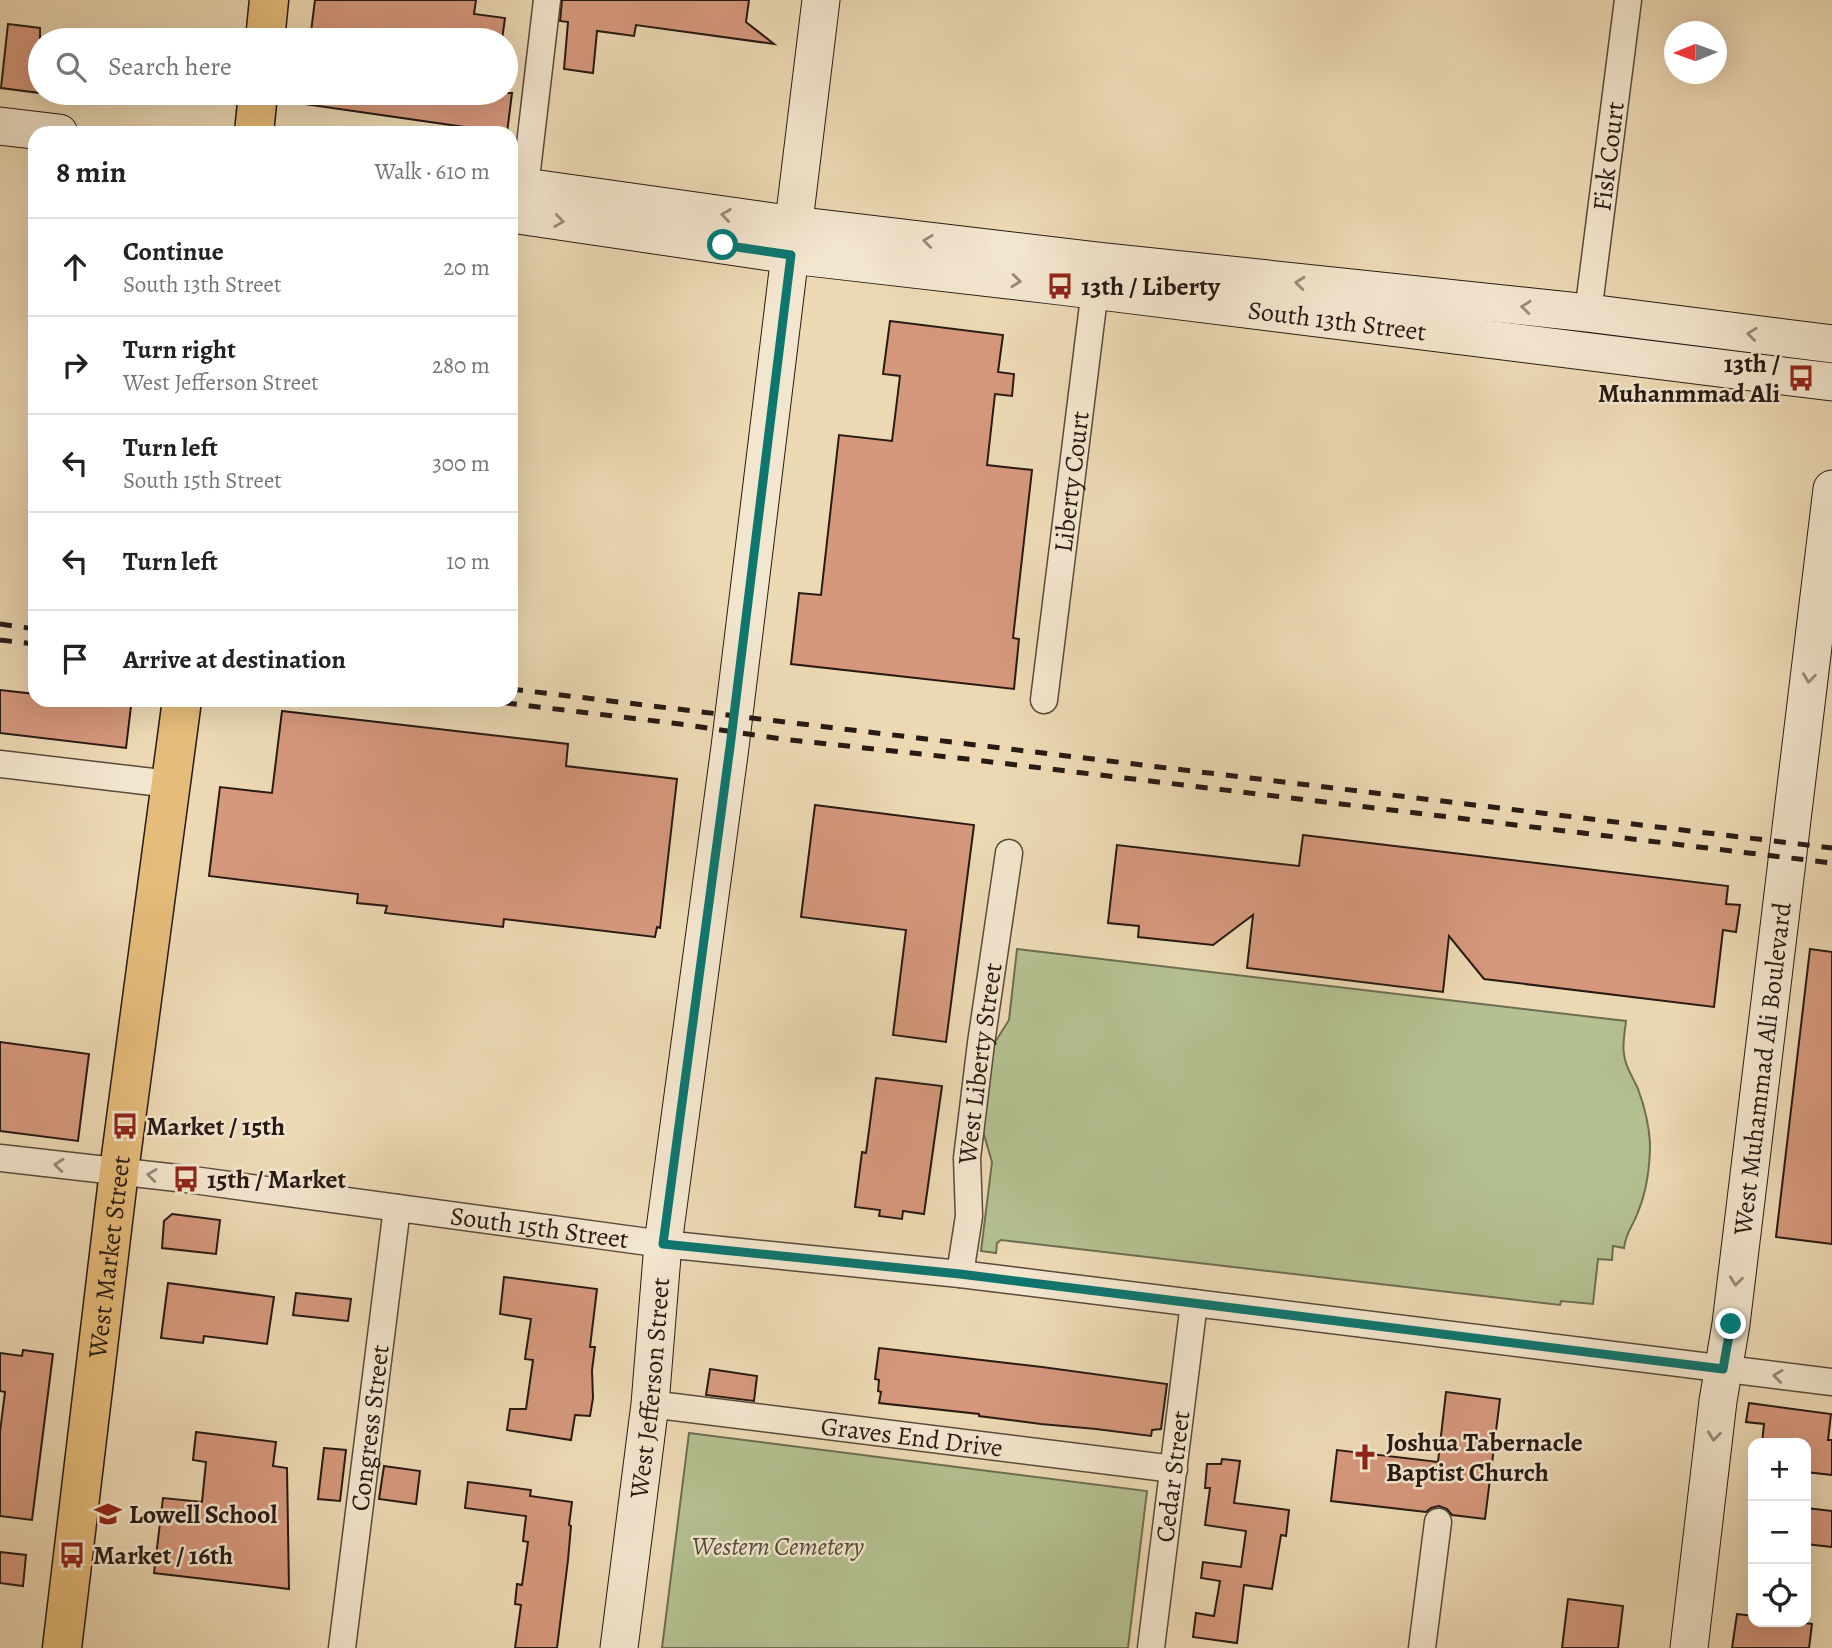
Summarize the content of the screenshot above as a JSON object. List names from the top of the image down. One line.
{"streets":{"main road":["West Market Street"],"street":["Fisk Court","South 13th Street","Liberty Court","West Liberty Street","West Muhammad Ali Boulevard","South 15th Street","West Jefferson Street","Congress Street","Graves End Drive","Cedar Street"]},"crossings":[["Fisk Court","South 13th Street"],["South 13th Street","Liberty Court"],["South 13th Street","West Jefferson Street"],["West Liberty Street","South 15th Street"],["West Muhammad Ali Boulevard","South 15th Street"],["South 15th Street","West Market Street"],["South 15th Street","West Jefferson Street"],["South 15th Street","Congress Street"],["South 15th Street","Cedar Street"],["West Jefferson Street","Graves End Drive"],["Graves End Drive","Cedar Street"]],"one_way":["West Muhammad Ali Boulevard"],"parks":["Western Cemetery"],"places":{"bus stop":["13th / Liberty","13th / Muhanmmad Ali","Market / 15th","15th / Market","Market / 16th"],"church":["Joshua Tabernacle Baptist Church"],"school or university":["Lowell School"]},"north":"left","page":{"search":"Search here","heading":["8 min","Walk · 610 m"],"list":[["Continue","South 13th Street","20 m"],["Turn right","West Jefferson Street","280 m"],["Turn left","South 15th Street","300 m"],["Turn left","10 m"],"Arrive at destination"],"map_buttons":["+","−"]}}
